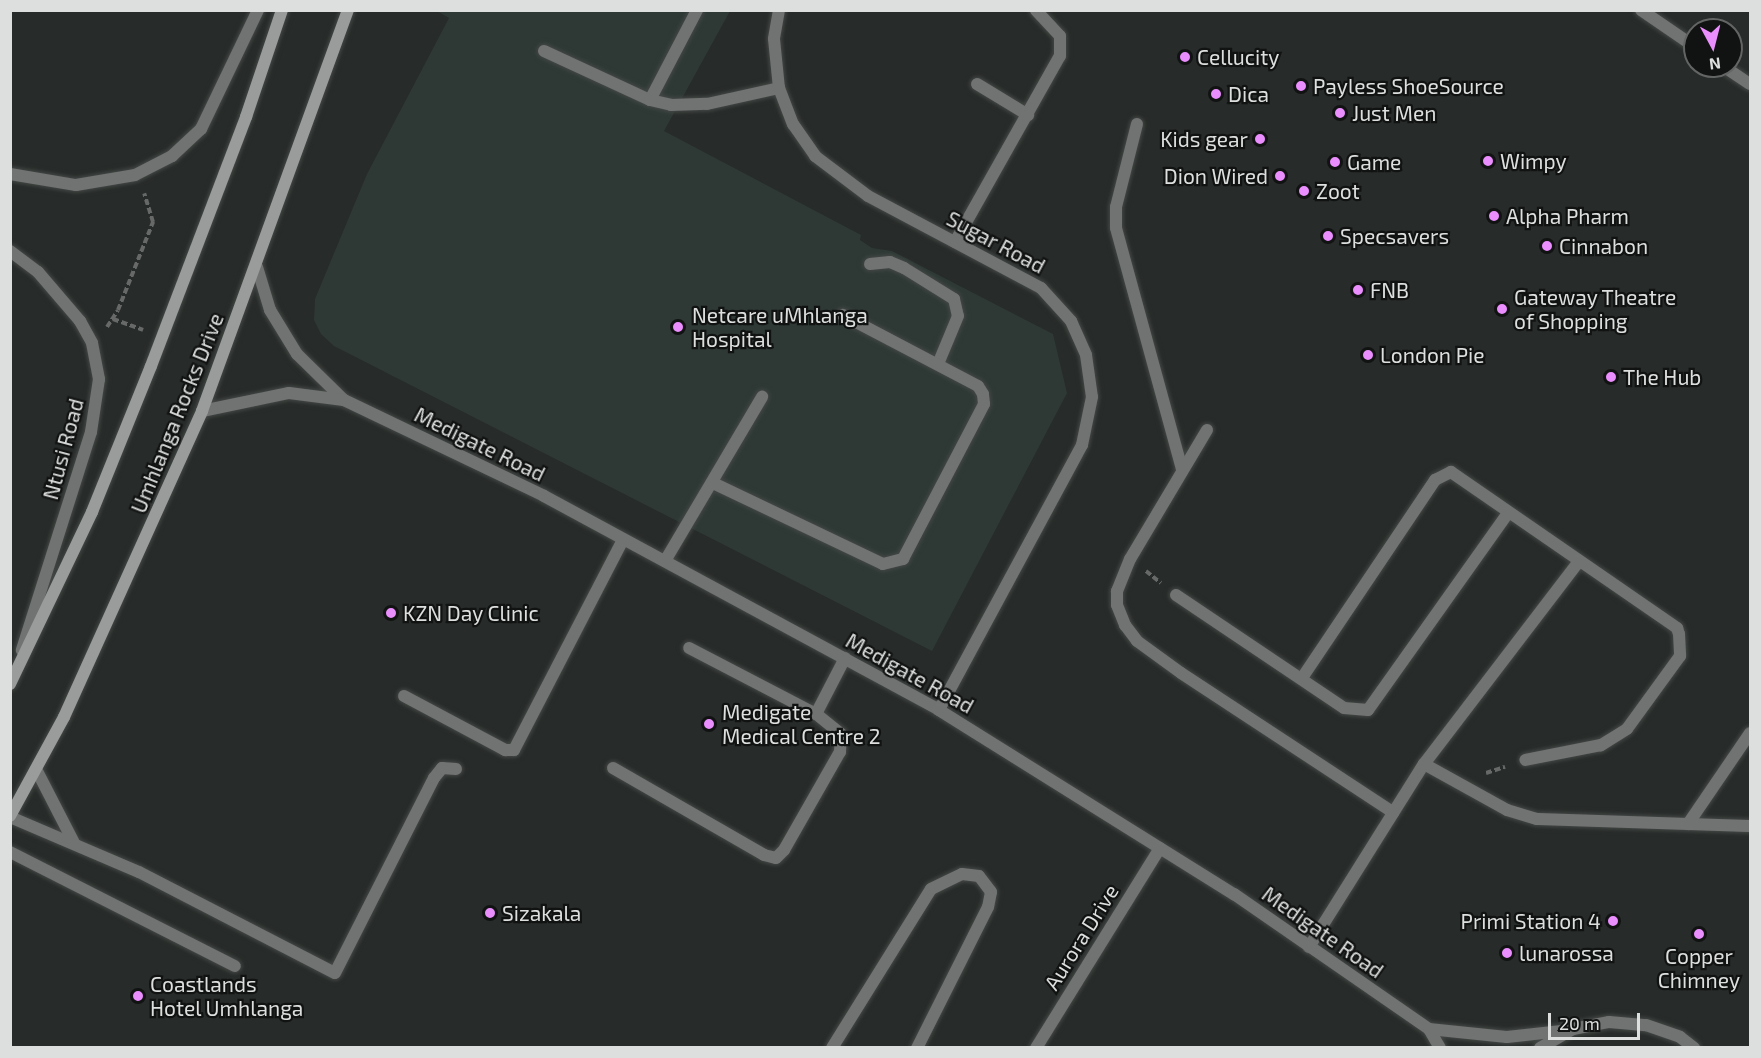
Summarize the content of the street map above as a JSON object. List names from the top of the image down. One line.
{"streets":{"main road":["Umhlanga Rocks Drive"],"street":["Sugar Road","Medigate Road","Ntusi Road","Aurora Drive"]},"crossings":[["Sugar Road","Medigate Road"],["Umhlanga Rocks Drive","Medigate Road"],["Umhlanga Rocks Drive","Ntusi Road"],["Medigate Road","Aurora Drive"]],"places":["Cellucity","Payless ShoeSource","Dica","Just Men","Kids gear","Wimpy","Game","Dion Wired","Zoot","Alpha Pharm","Specsavers","Cinnabon","FNB","Gateway Theatre of Shopping","Netcare uMhlanga Hospital","London Pie","The Hub","KZN Day Clinic","Medigate Medical Centre 2","Sizakala","Primi Station 4","Copper Chimney","lunarossa","Coastlands Hotel Umhlanga"],"scale_bar":"20 m","north":"bottom"}
